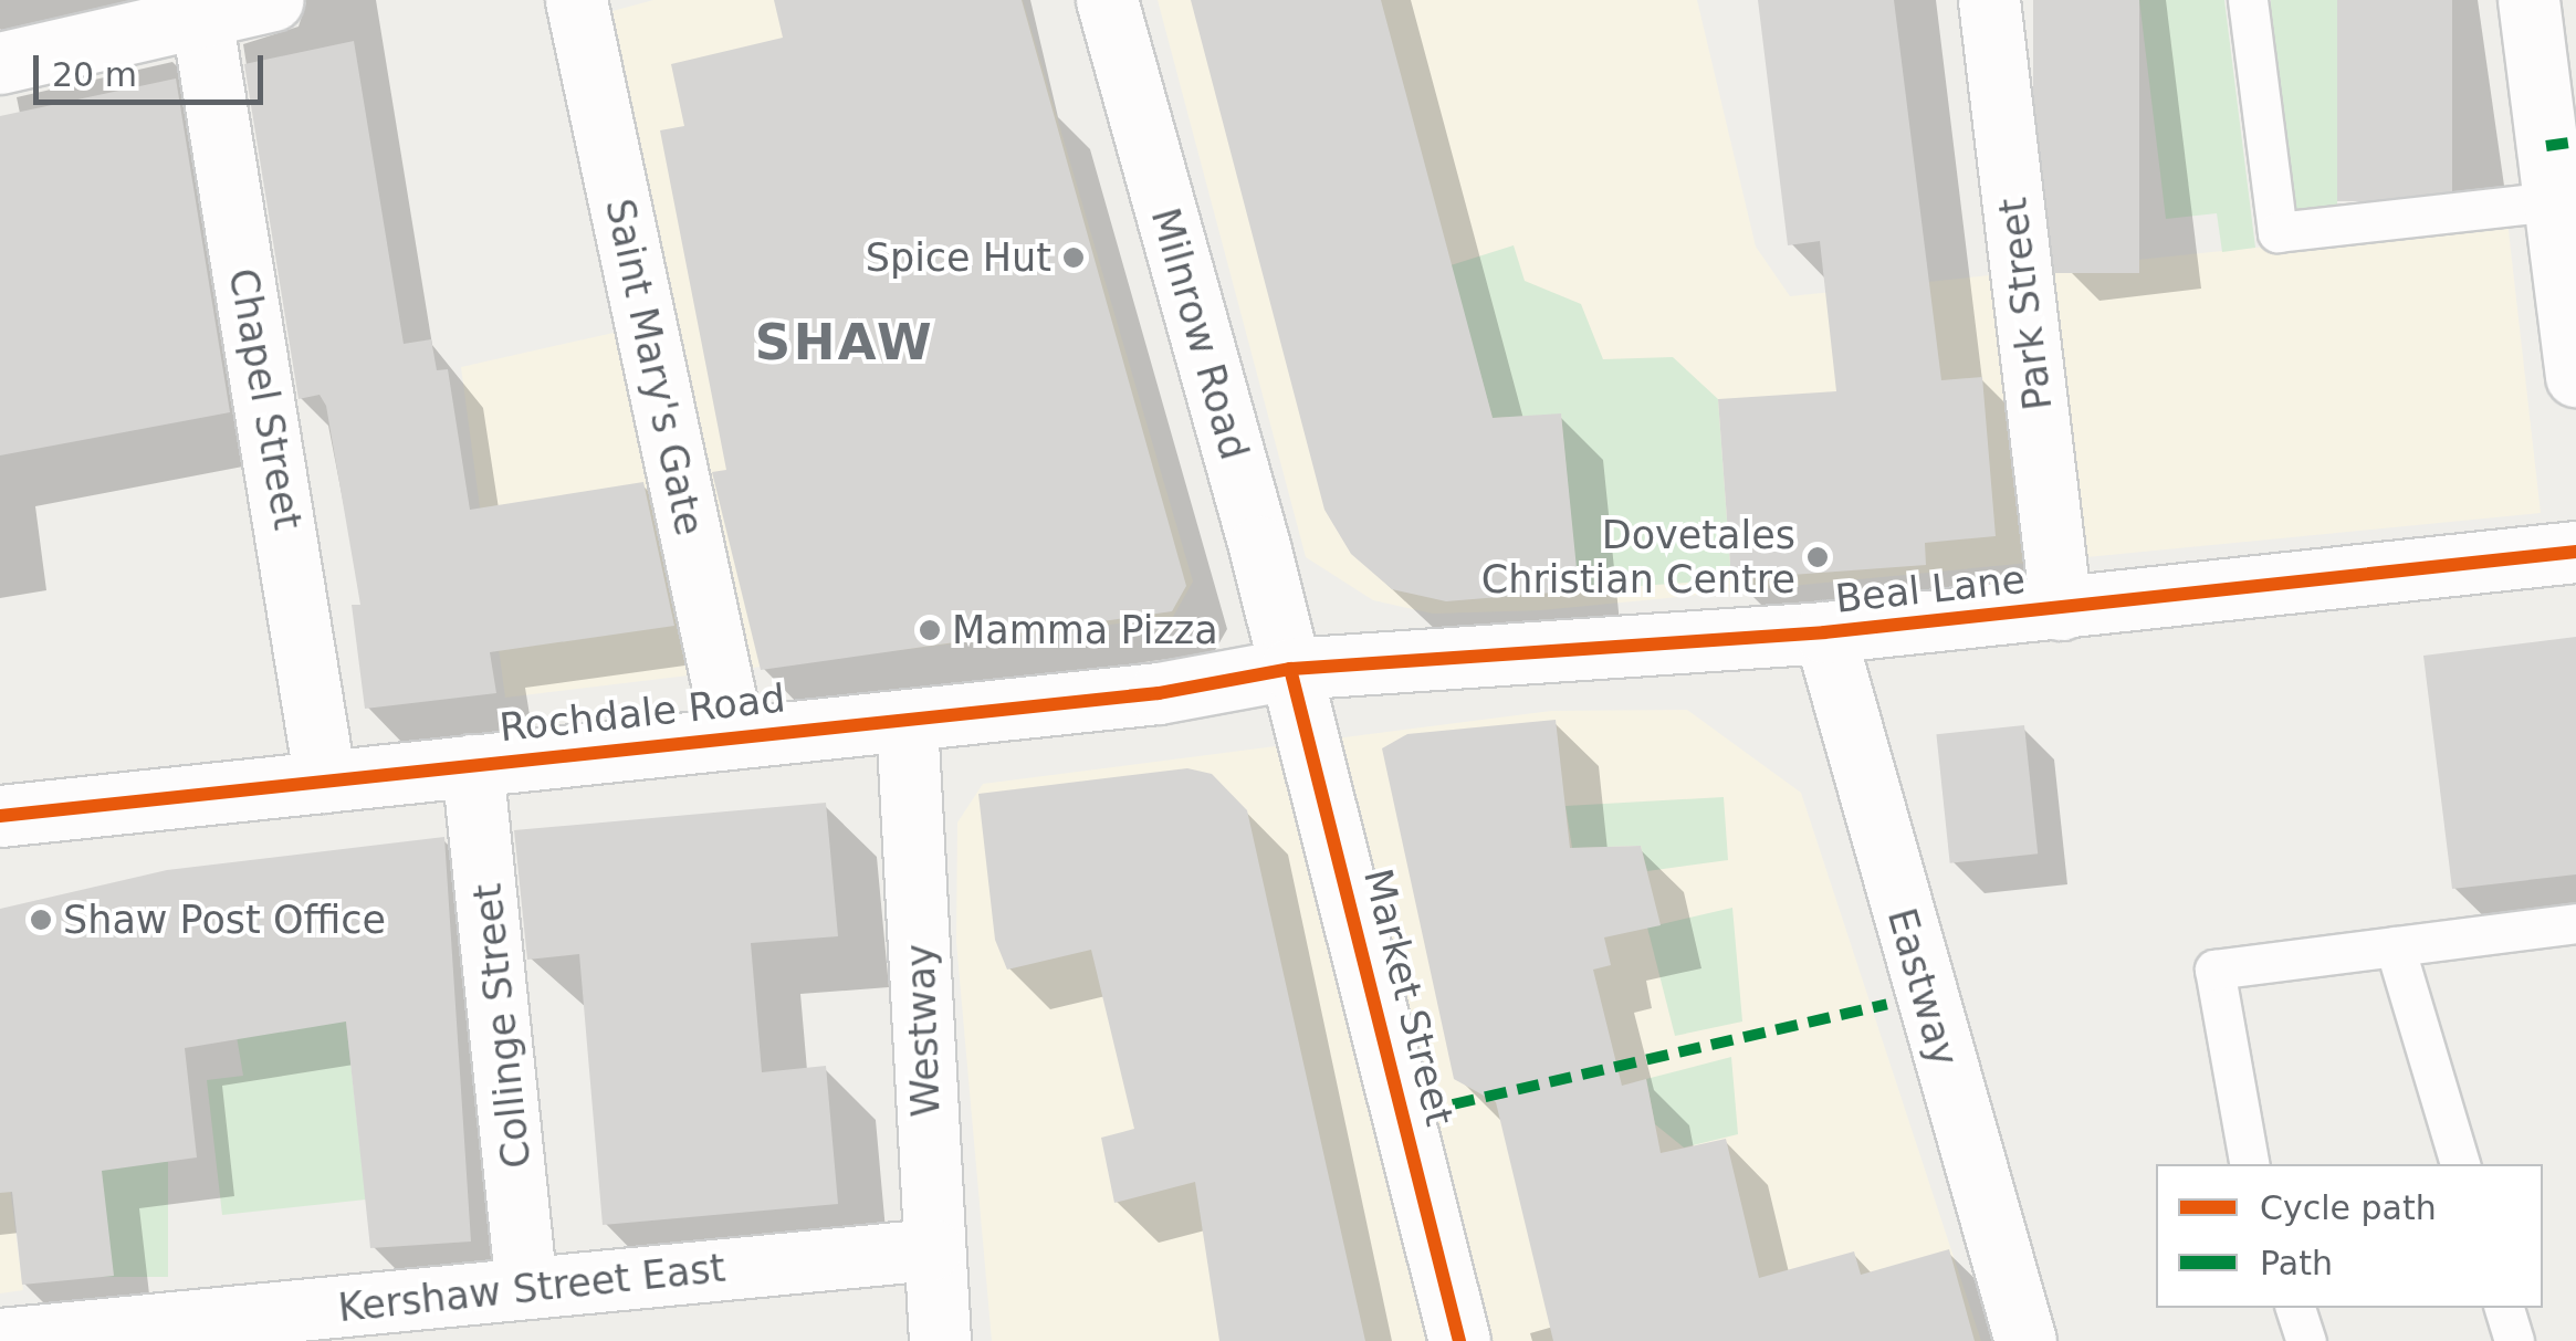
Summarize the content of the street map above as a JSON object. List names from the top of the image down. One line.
{"streets":{"street":["Park Street","Milnrow Road","Saint Mary's Gate","Chapel Street","Beal Lane","Rochdale Road","Eastway","Market Street","Collinge Street","Westway","Kershaw Street East"]},"crossings":[["Park Street","Beal Lane"],["Milnrow Road","Beal Lane"],["Milnrow Road","Rochdale Road"],["Milnrow Road","Market Street"],["Saint Mary's Gate","Rochdale Road"],["Chapel Street","Rochdale Road"],["Beal Lane","Rochdale Road"],["Beal Lane","Eastway"],["Beal Lane","Market Street"],["Rochdale Road","Market Street"],["Rochdale Road","Collinge Street"],["Rochdale Road","Westway"],["Collinge Street","Kershaw Street East"],["Westway","Kershaw Street East"]],"districts":["SHAW"],"places":["Spice Hut","Dovetales Christian Centre","Mamma Pizza","Shaw Post Office"],"legend":["Cycle path","Path"],"scale_bar":"20 m"}
